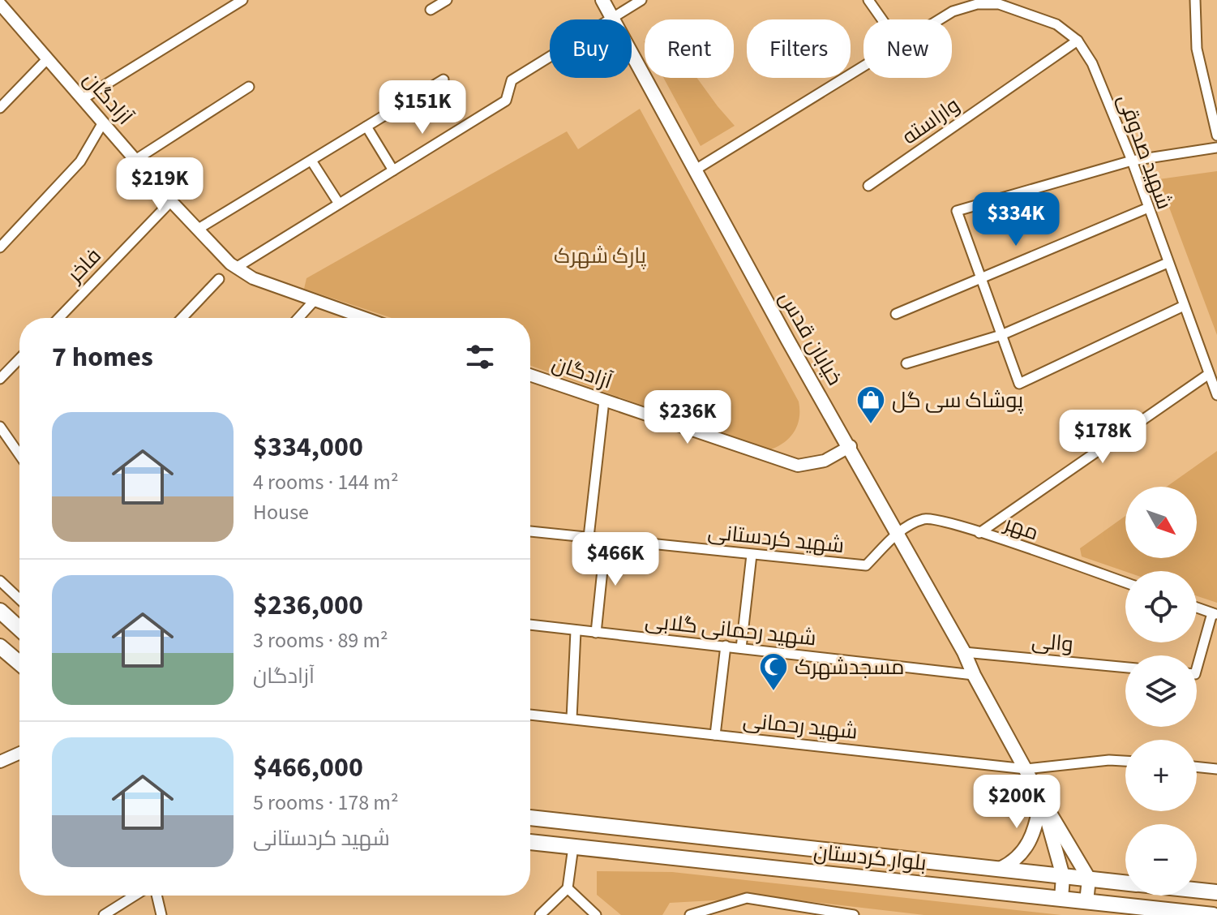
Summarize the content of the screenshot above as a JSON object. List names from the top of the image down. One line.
{"streets":{"main road":["خیابان قدس","بلوار کردستان"],"street":["آزادگان","واراسته","شهید صدوقی","فاخر","مهر","شهید کردستانی","شهید رحمانی گلابی","والی","شهید رحمانی"]},"crossings":[["آزادگان","فاخر"],["آزادگان","خیابان قدس"],["واراسته","شهید صدوقی"],["شهید صدوقی","خیابان قدس"],["خیابان قدس","مهر"],["خیابان قدس","شهید کردستانی"],["خیابان قدس","شهید رحمانی گلابی"],["خیابان قدس","والی"],["خیابان قدس","شهید رحمانی"],["مهر","شهید کردستانی"]],"parks":["پارک شهرک"],"places":{"shop":["پوشاک سی گل"],"mosque":["مسجدشهرک"]},"north":"bottom right","page":{"chip":["Buy","Rent","Filters","New"],"price":["$151K","$219K","$334K","$236K","$178K","$466K","$200K"],"heading":"7 homes","list":[{"name":"$334,000","note":"4 rooms · 144 m² · House"},{"name":"$236,000","note":"3 rooms · 89 m² · آزادگان"},{"name":"$466,000","note":"5 rooms · 178 m² · شهید کردستانی"}],"map_buttons":["+","−"]}}
